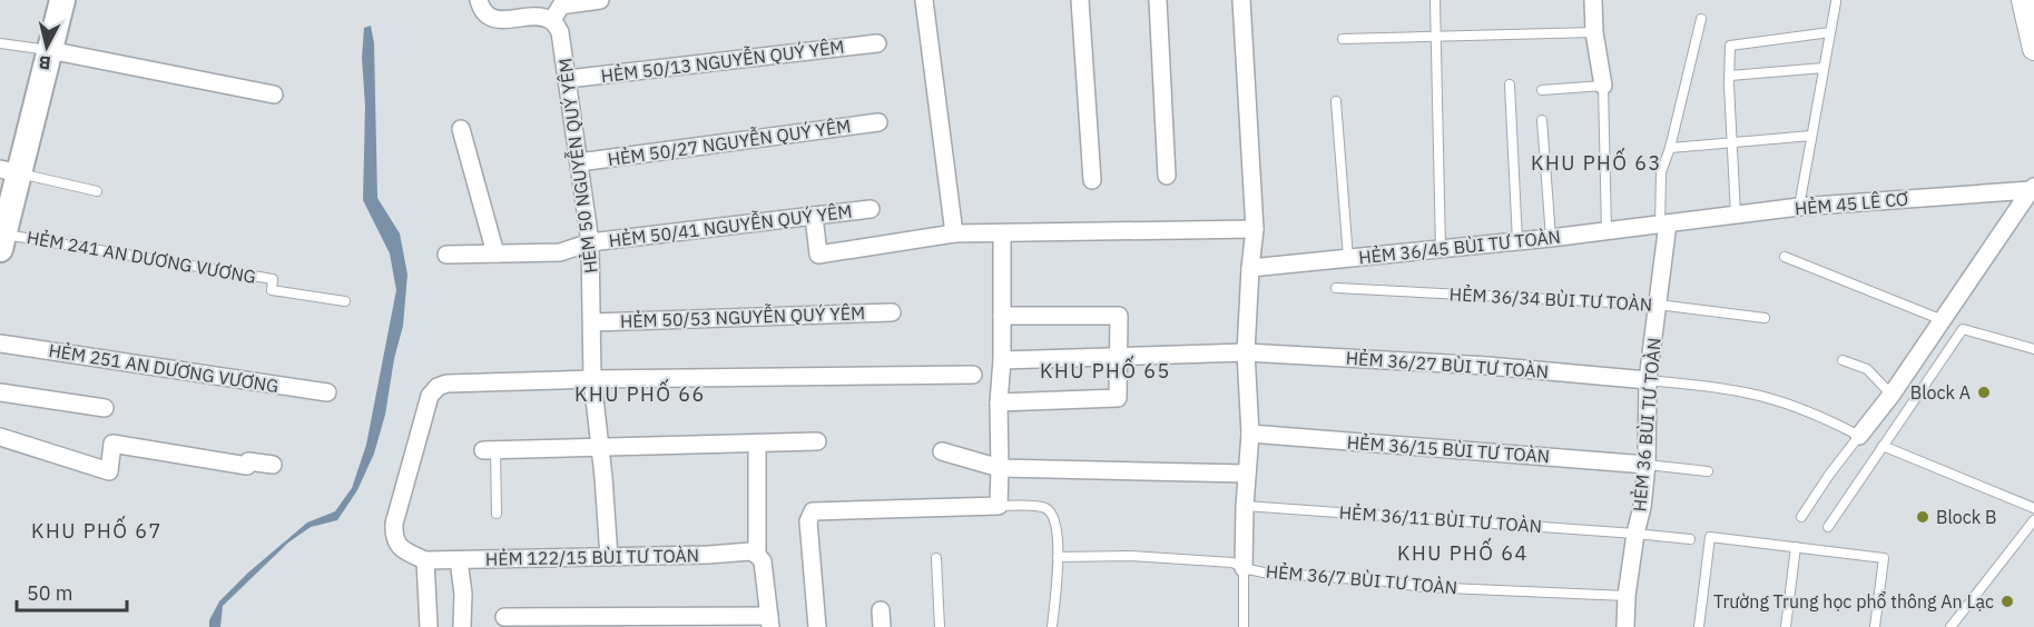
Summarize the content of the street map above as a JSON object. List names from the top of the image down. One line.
{"streets":{"street":["HẺM 50/13 NGUYỄN QUÝ YÊM","HẺM 50/27 NGUYỄN QUÝ YÊM","HẺM 50 NGUYỄN QUÝ YÊM","HẺM 45 LÊ CƠ","HẺM 50/41 NGUYỄN QUÝ YÊM","HẺM 36/45 BÙI TƯ TOÀN","HẺM 50/53 NGUYỄN QUÝ YÊM","HẺM 36/27 BÙI TƯ TOÀN","HẺM 251 AN DƯƠNG VƯƠNG","HẺM 36 BÙI TƯ TOÀN","HẺM 36/15 BÙI TƯ TOÀN","HẺM 122/15 BÙI TƯ TOÀN"],"lane":["HẺM 241 AN DƯƠNG VƯƠNG","HẺM 36/34 BÙI TƯ TOÀN","HẺM 36/11 BÙI TƯ TOÀN","HẺM 36/7 BÙI TƯ TOÀN"]},"crossings":[["HẺM 50/13 NGUYỄN QUÝ YÊM","HẺM 50 NGUYỄN QUÝ YÊM"],["HẺM 50/27 NGUYỄN QUÝ YÊM","HẺM 50 NGUYỄN QUÝ YÊM"],["HẺM 50 NGUYỄN QUÝ YÊM","HẺM 50/41 NGUYỄN QUÝ YÊM"],["HẺM 50 NGUYỄN QUÝ YÊM","HẺM 50/53 NGUYỄN QUÝ YÊM"],["HẺM 50 NGUYỄN QUÝ YÊM","HẺM 122/15 BÙI TƯ TOÀN"],["HẺM 45 LÊ CƠ","HẺM 36/45 BÙI TƯ TOÀN"],["HẺM 45 LÊ CƠ","HẺM 36 BÙI TƯ TOÀN"],["HẺM 36/45 BÙI TƯ TOÀN","HẺM 36 BÙI TƯ TOÀN"],["HẺM 36/34 BÙI TƯ TOÀN","HẺM 36 BÙI TƯ TOÀN"],["HẺM 36/27 BÙI TƯ TOÀN","HẺM 36 BÙI TƯ TOÀN"],["HẺM 36 BÙI TƯ TOÀN","HẺM 36/15 BÙI TƯ TOÀN"],["HẺM 36 BÙI TƯ TOÀN","HẺM 36/11 BÙI TƯ TOÀN"],["HẺM 36 BÙI TƯ TOÀN","HẺM 36/7 BÙI TƯ TOÀN"]],"districts":["KHU PHỐ 63","KHU PHỐ 65","KHU PHỐ 66","KHU PHỐ 67","KHU PHỐ 64"],"places":["Block A","Block B","Trường Trung học phổ thông An Lạc"],"scale_bar":"50 m","north":"bottom"}
